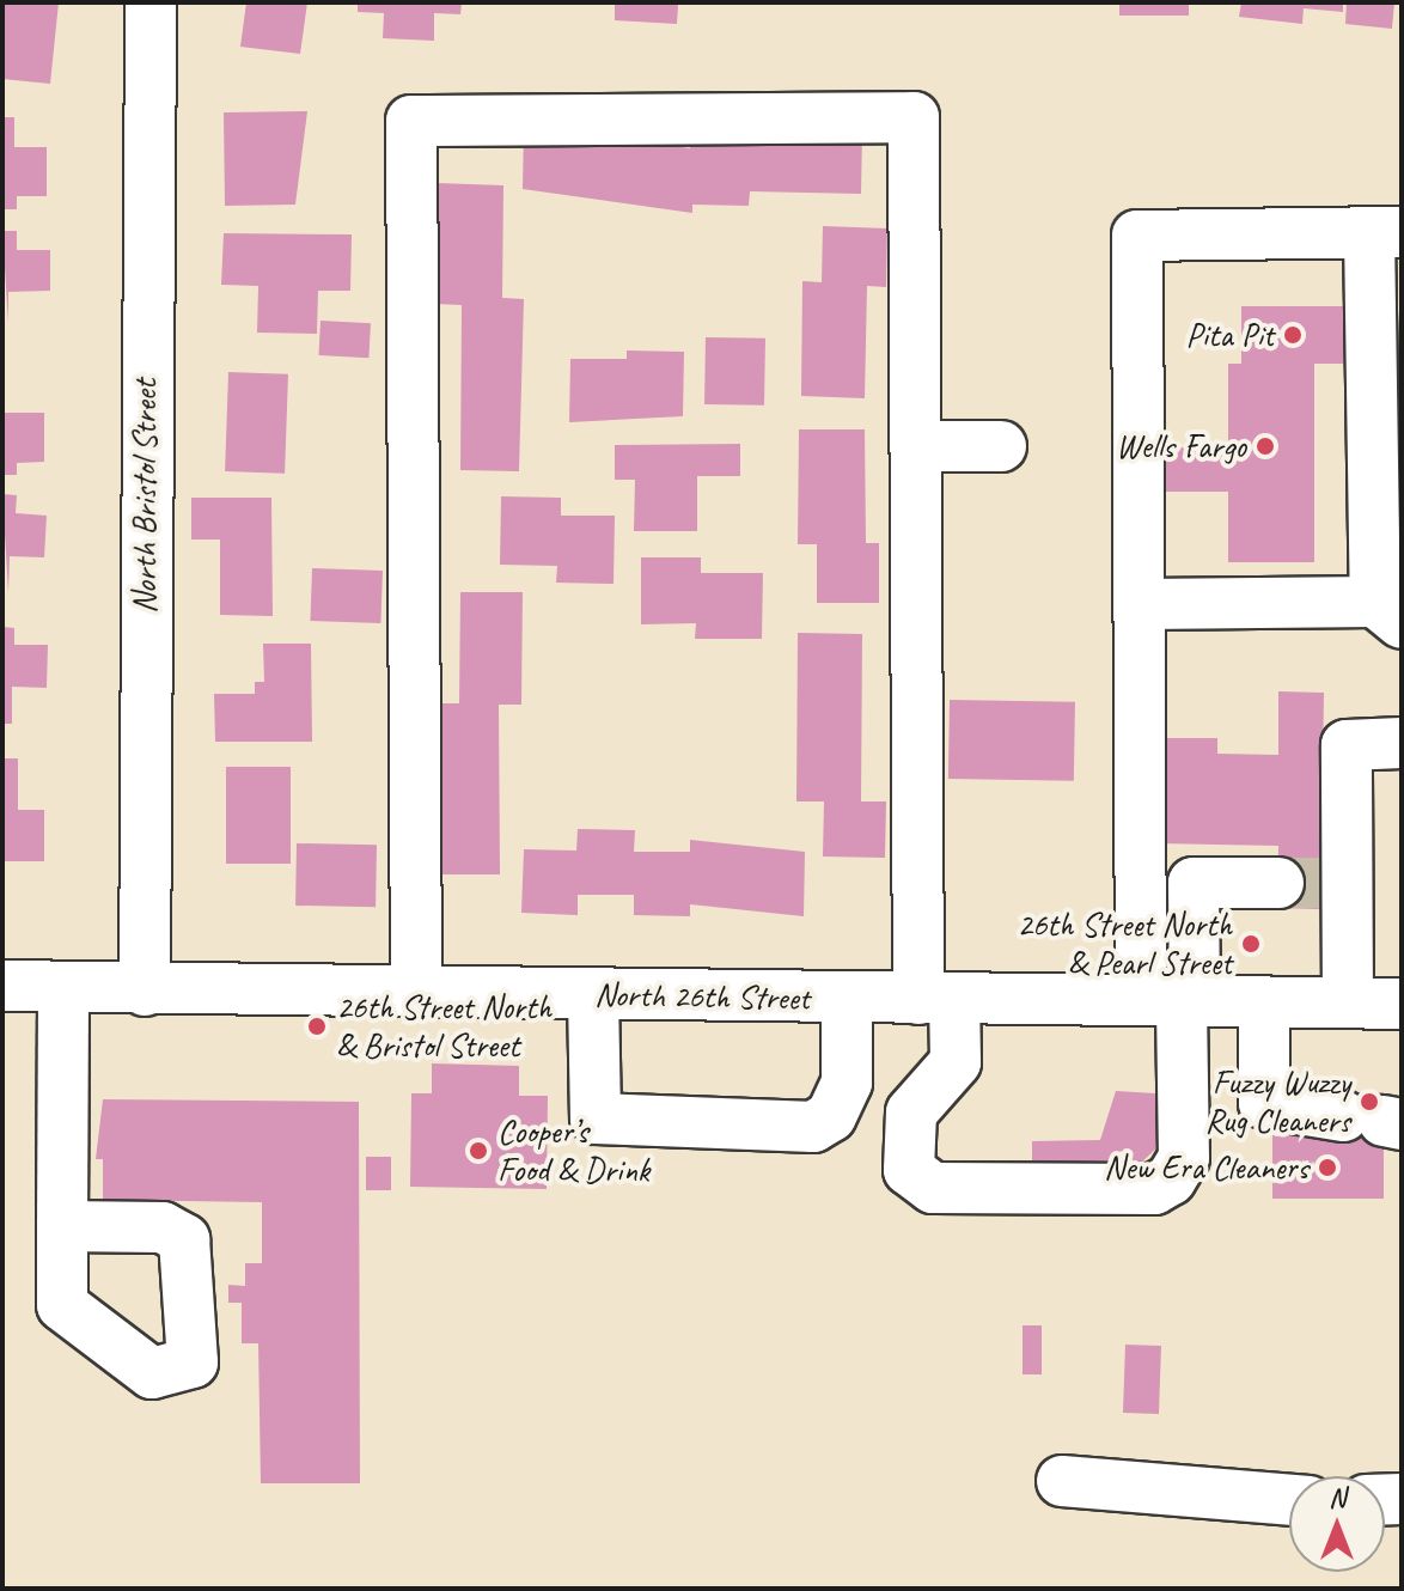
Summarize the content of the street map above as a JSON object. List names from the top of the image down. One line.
{"streets":{"street":["North Bristol Street","North 26th Street"]},"crossings":[["North Bristol Street","North 26th Street"]],"places":["Pita Pit","Wells Fargo","26th Street North & Pearl Street","26th Street North & Bristol Street","Fuzzy Wuzzy Rug Cleaners","Cooper’s Food & Drink","New Era Cleaners"],"north":"top"}
